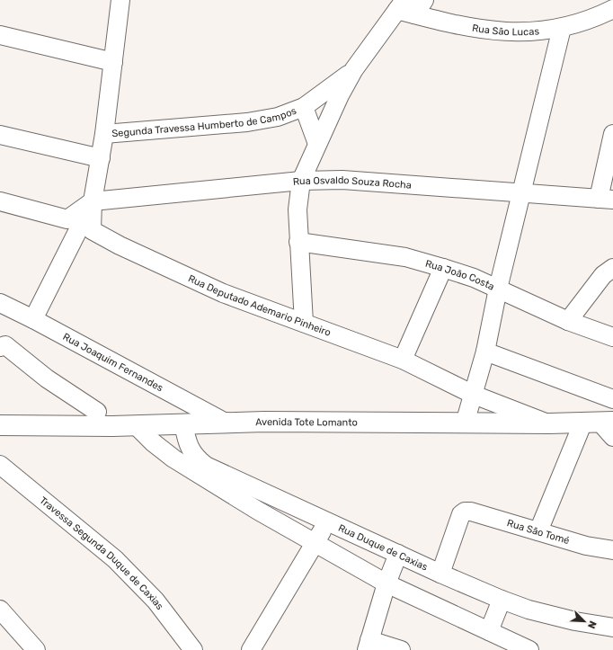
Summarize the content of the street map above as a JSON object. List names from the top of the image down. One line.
{"streets":{"main road":["Avenida Tote Lomanto"],"street":["Rua São Lucas","Segunda Travessa Humberto de Campos","Rua Osvaldo Souza Rocha","Rua João Costa","Rua Deputado Ademario Pinheiro","Rua Joaquim Fernandes","Rua São Tomé","Rua Duque de Caxias","Travessa Segunda Duque de Caxias"]},"crossings":[["Rua São Lucas","Segunda Travessa Humberto de Campos"],["Segunda Travessa Humberto de Campos","Rua Osvaldo Souza Rocha"],["Segunda Travessa Humberto de Campos","Rua João Costa"],["Segunda Travessa Humberto de Campos","Rua Deputado Ademario Pinheiro"],["Rua Osvaldo Souza Rocha","Rua Deputado Ademario Pinheiro"],["Rua Deputado Ademario Pinheiro","Avenida Tote Lomanto"],["Rua Joaquim Fernandes","Avenida Tote Lomanto"],["Avenida Tote Lomanto","Rua Duque de Caxias"],["Rua São Tomé","Rua Duque de Caxias"]],"north":"bottom right"}
